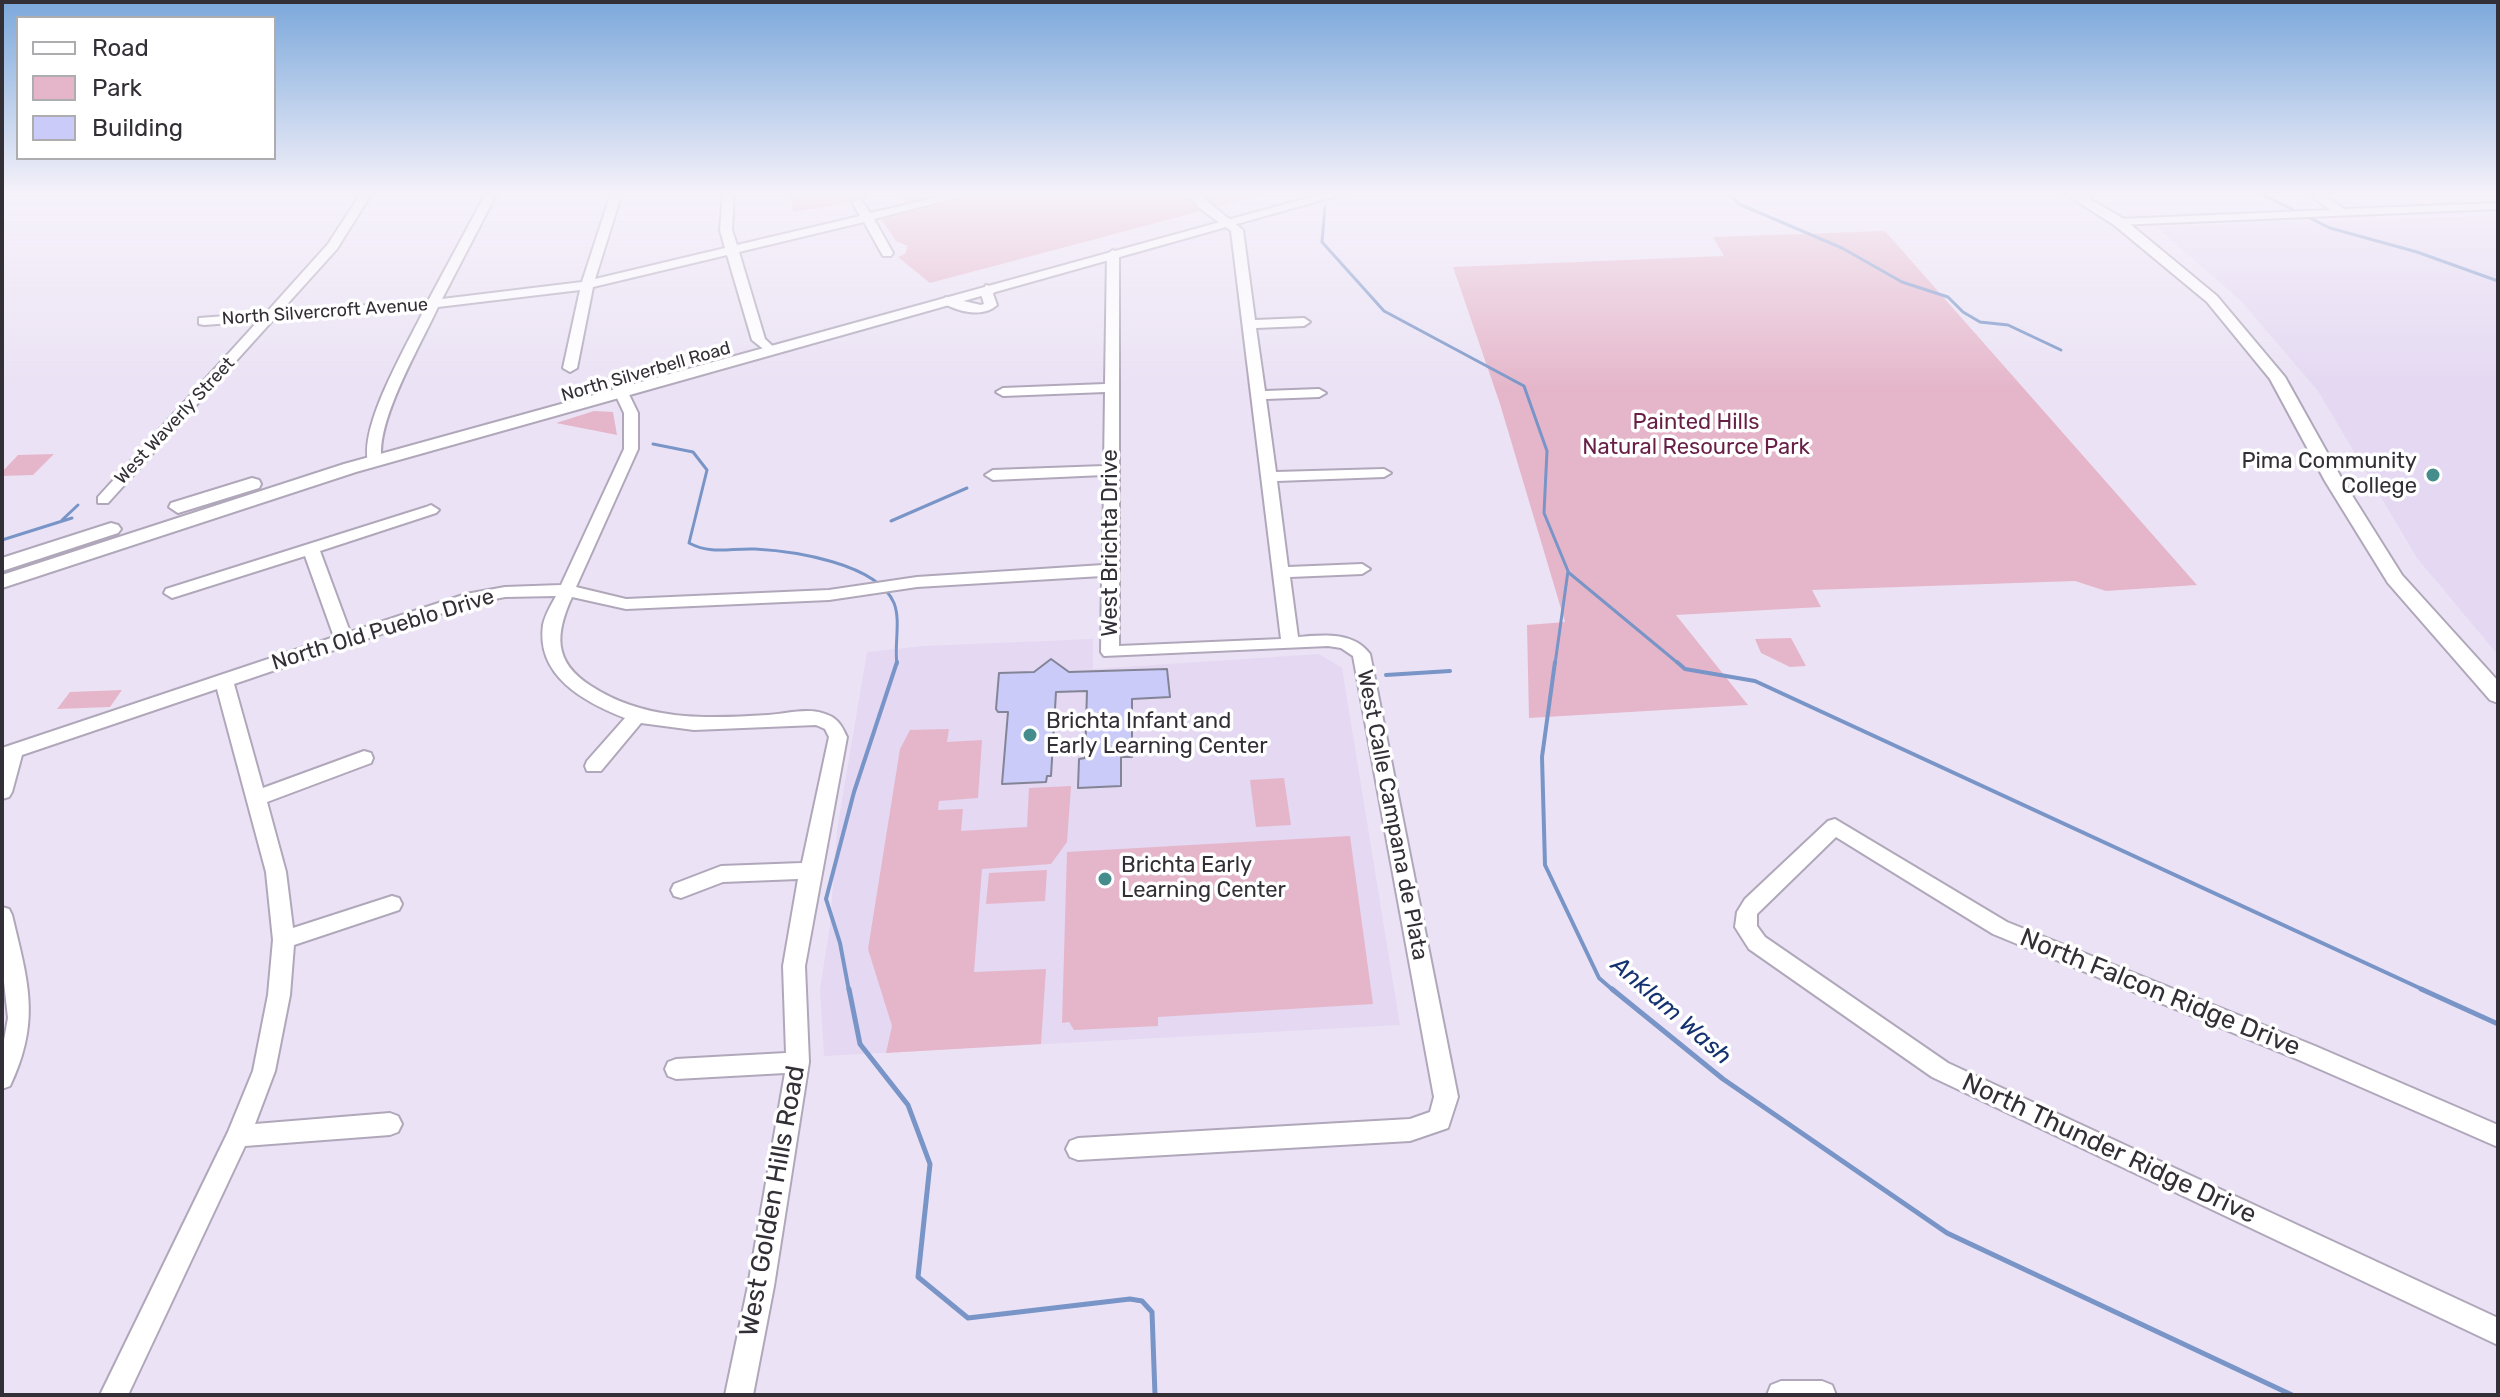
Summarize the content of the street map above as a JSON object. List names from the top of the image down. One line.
{"streets":{"main road":["North Silverbell Road"],"street":["North Silvercroft Avenue","West Waverly Street","West Brichta Drive","North Old Pueblo Drive","West Calle Campana de Plata","North Falcon Ridge Drive","North Thunder Ridge Drive","West Golden Hills Road"]},"crossings":[["North Silvercroft Avenue","West Waverly Street"],["West Brichta Drive","North Old Pueblo Drive"],["West Brichta Drive","West Calle Campana de Plata"],["North Falcon Ridge Drive","North Thunder Ridge Drive"]],"water":["Anklam Wash"],"parks":["Painted Hills Natural Resource Park"],"places":["Pima Community College","Brichta Infant and Early Learning Center","Brichta Early Learning Center"],"legend":["Road","Park","Building"]}
